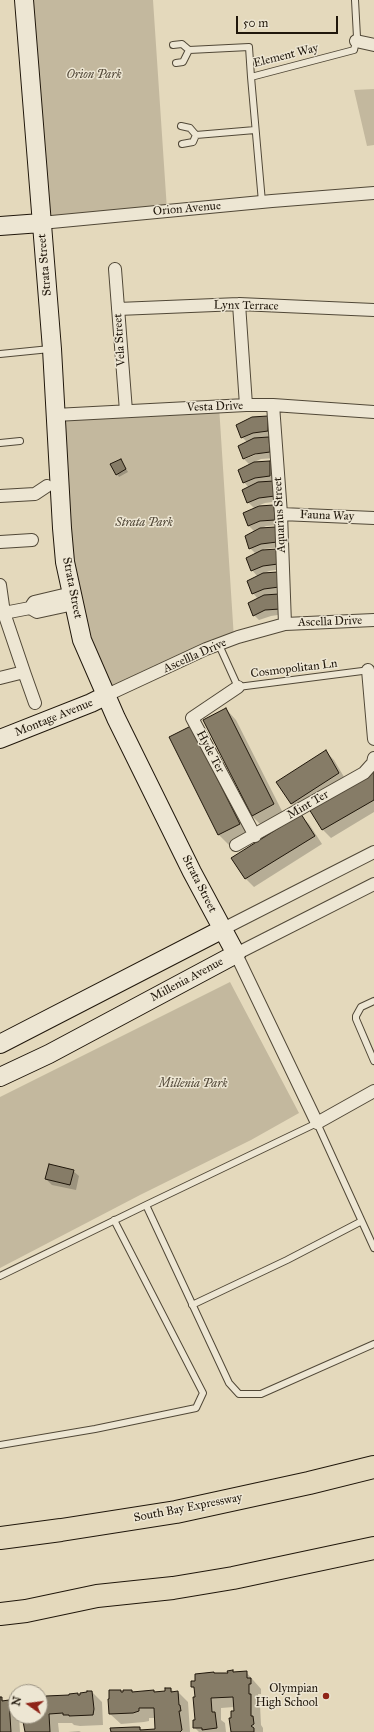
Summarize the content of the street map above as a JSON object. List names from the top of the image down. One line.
{"streets":{"highway":["South Bay Expressway"],"street":["Orion Avenue","Strata Street","Lynx Terrace","Vela Street","Vesta Drive","Aquarius Street","Fauna Way","Ascella Drive","Ascellla Drive","Montage Avenue","Hyde Ter","Mint Ter","Millenia Avenue"],"lane":["Element Way","Cosmopolitan Ln"]},"crossings":[["Element Way","Orion Avenue"],["Orion Avenue","Strata Street"],["Strata Street","Vesta Drive"],["Strata Street","Ascellla Drive"],["Strata Street","Montage Avenue"],["Strata Street","Millenia Avenue"],["Lynx Terrace","Vela Street"],["Vela Street","Vesta Drive"],["Vesta Drive","Aquarius Street"],["Aquarius Street","Fauna Way"],["Aquarius Street","Ascella Drive"],["Aquarius Street","Ascellla Drive"],["Ascella Drive","Ascellla Drive"],["Ascellla Drive","Cosmopolitan Ln"],["Ascellla Drive","Montage Avenue"],["Cosmopolitan Ln","Hyde Ter"],["Hyde Ter","Mint Ter"]],"parks":["Orion Park","Strata Park","Millenia Park"],"places":["Olympian High School"],"scale_bar":"50 m","north":"left"}
